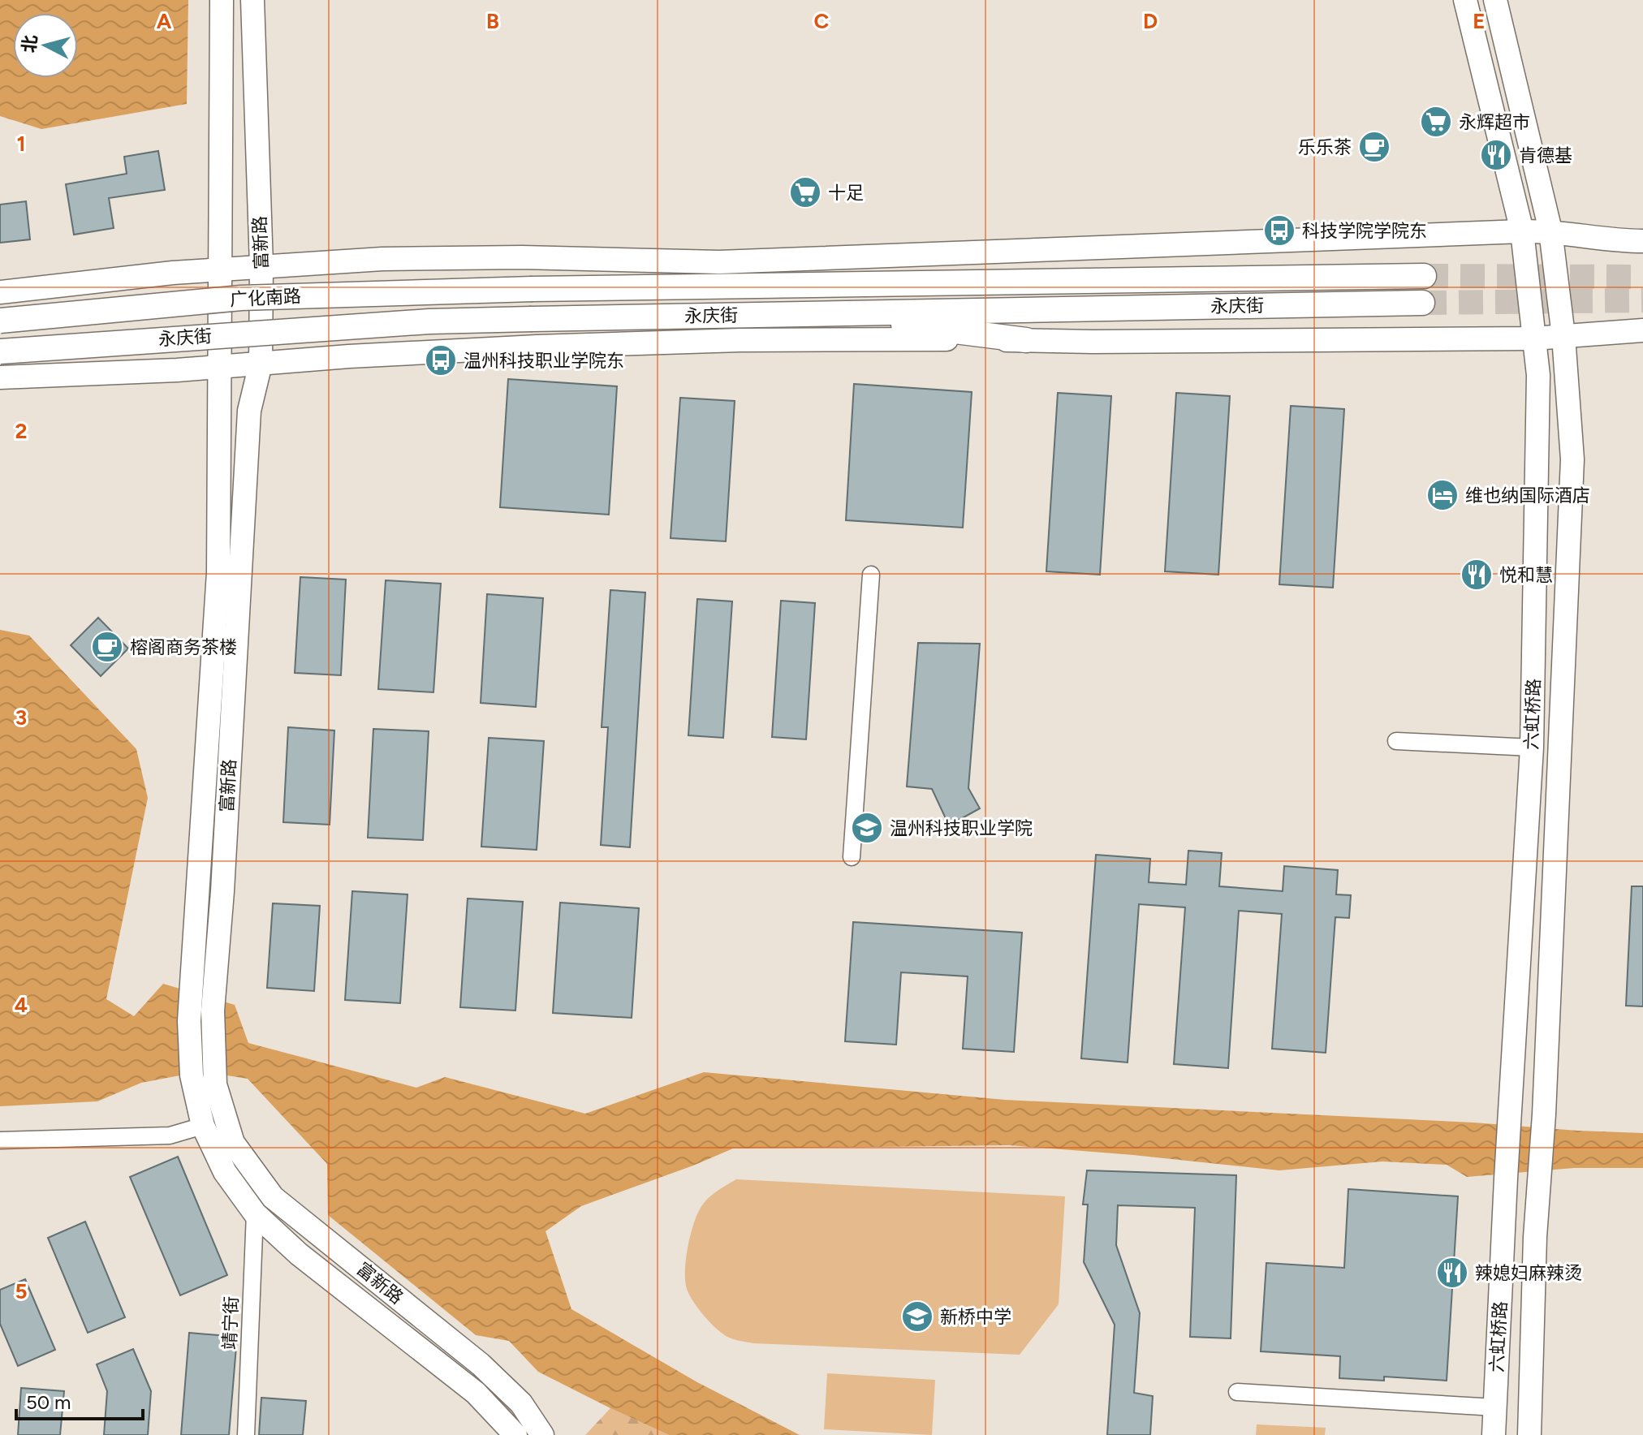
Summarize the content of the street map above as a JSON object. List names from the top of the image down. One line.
{"streets":{"main road":["富新路","广化南路","永庆街","六虹桥路"],"street":["靖宁街"]},"crossings":[["富新路","靖宁街"],["广化南路","永庆街"]],"places":{"supermarket":["永辉超市","十足"],"cafe":["乐乐茶","榕阁商务茶楼"],"restaurant":["肯德基","悦和慧","辣媳妇麻辣烫"],"bus stop":["科技学院学院东","温州科技职业学院东"],"hotel":["维也纳国际酒店"],"school or university":["温州科技职业学院","新桥中学"]},"scale_bar":"50 m","north":"left","grid":{"columns":["A","B","C","D","E"],"rows":["1","2","3","4","5"]}}
